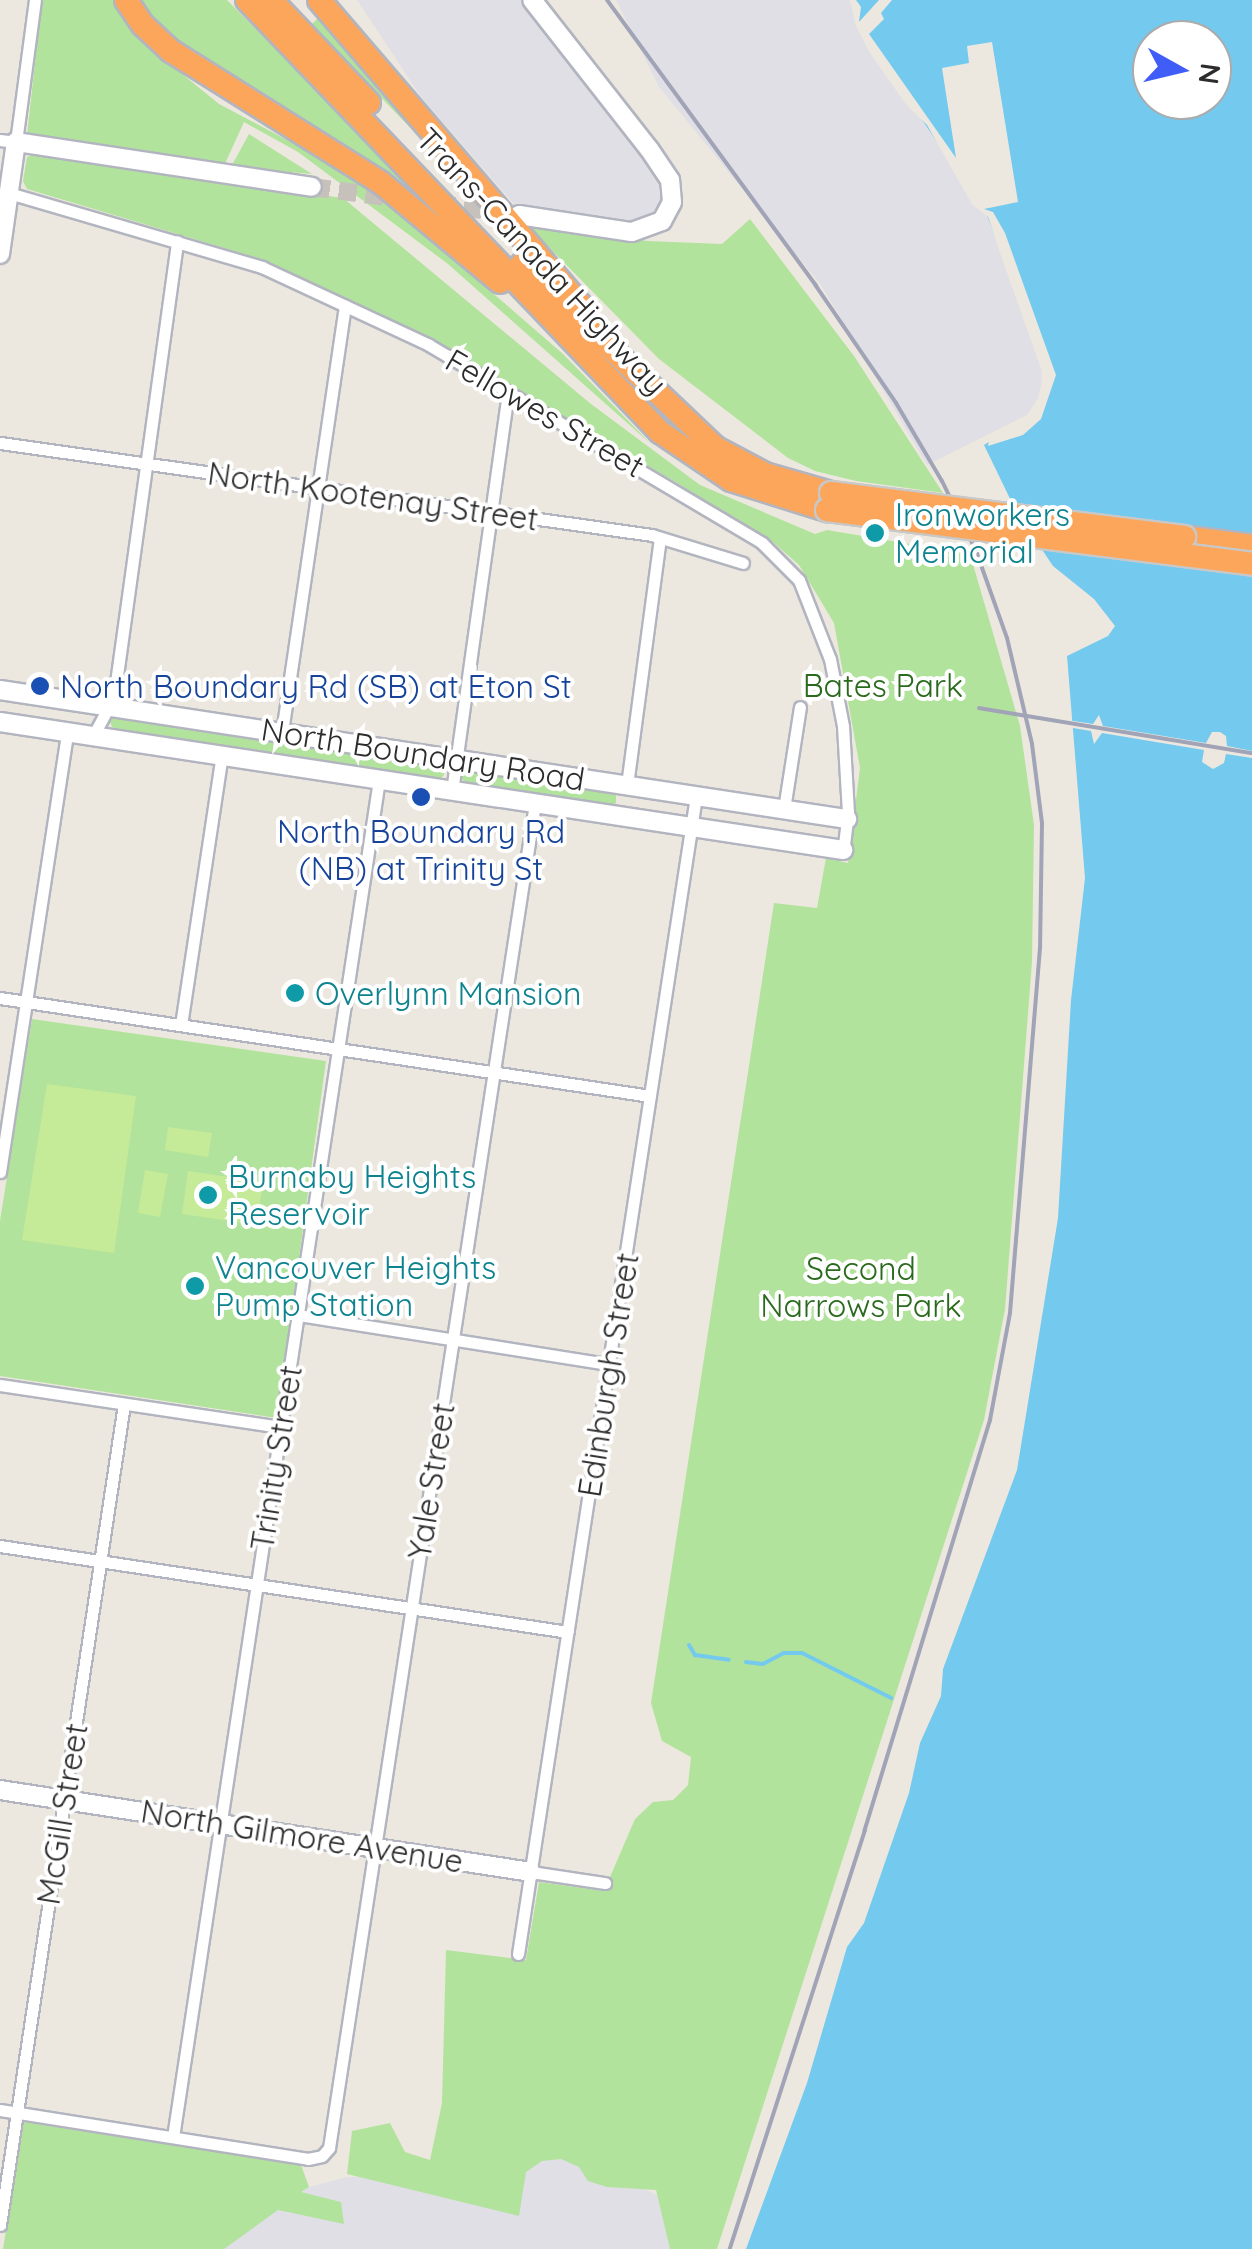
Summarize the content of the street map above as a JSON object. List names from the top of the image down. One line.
{"streets":{"highway":["Trans-Canada Highway"],"street":["Fellowes Street","North Kootenay Street","North Boundary Road","Edinburgh Street","Trinity Street","Yale Street","McGill Street","North Gilmore Avenue"]},"crossings":[["Fellowes Street","North Boundary Road"],["North Boundary Road","Edinburgh Street"],["North Boundary Road","Trinity Street"],["North Boundary Road","Yale Street"],["Edinburgh Street","North Gilmore Avenue"],["Trinity Street","Yale Street"],["Trinity Street","North Gilmore Avenue"],["Yale Street","North Gilmore Avenue"],["McGill Street","North Gilmore Avenue"]],"parks":["Bates Park","Second Narrows Park"],"places":["Ironworkers Memorial","North Boundary Rd (SB) at Eton St","North Boundary Rd (NB) at Trinity St","Overlynn Mansion","Burnaby Heights Reservoir","Vancouver Heights Pump Station"],"north":"right"}
